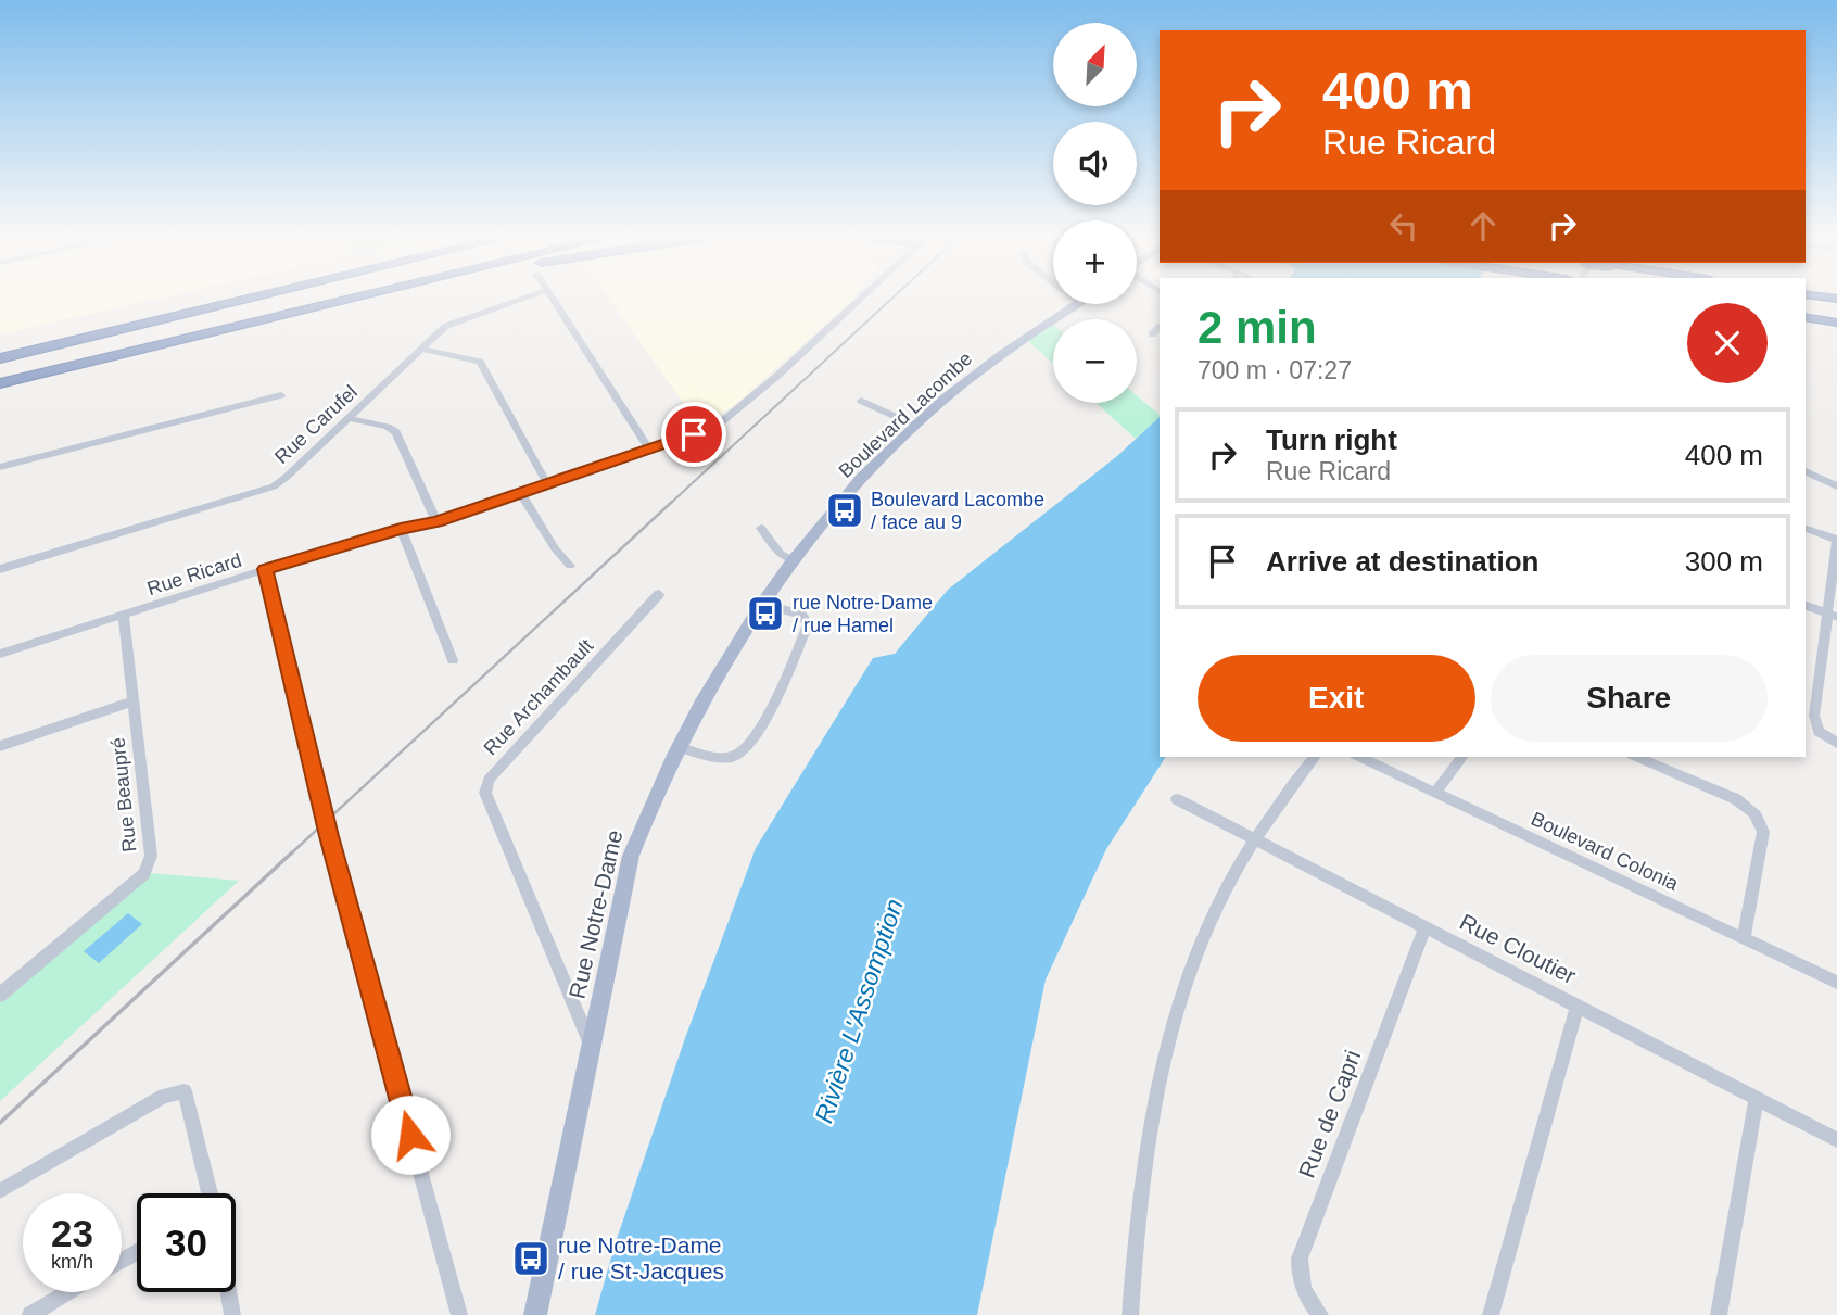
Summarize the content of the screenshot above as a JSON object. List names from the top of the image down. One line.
{"streets":{"main road":["Boulevard Lacombe","Rue Notre-Dame"],"street":["Rue Carufel","Rue Ricard","Rue Archambault","Rue Beaupré","Boulevard Colonia","Rue Cloutier","Rue de Capri"]},"crossings":[["Boulevard Lacombe","Rue Notre-Dame"],["Rue Ricard","Rue Beaupré"],["Rue Archambault","Rue Notre-Dame"],["Rue Cloutier","Rue de Capri"]],"water":["Rivière L'Assomption"],"places":{"bus stop":["Boulevard Lacombe / face au 9","rue Notre-Dame / rue Hamel","rue Notre-Dame / rue St-Jacques"]},"north":"top right","page":{"map_buttons":["+","−"],"turn":["400 m","Rue Ricard"],"heading":["2 min","700 m · 07:27"],"list":[{"name":"Turn right","note":"Rue Ricard","value":"400 m"},{"name":"Arrive at destination","value":"300 m"}],"buttons":["Exit","Share"],"speed":"23 km/h","limit":"30"}}
